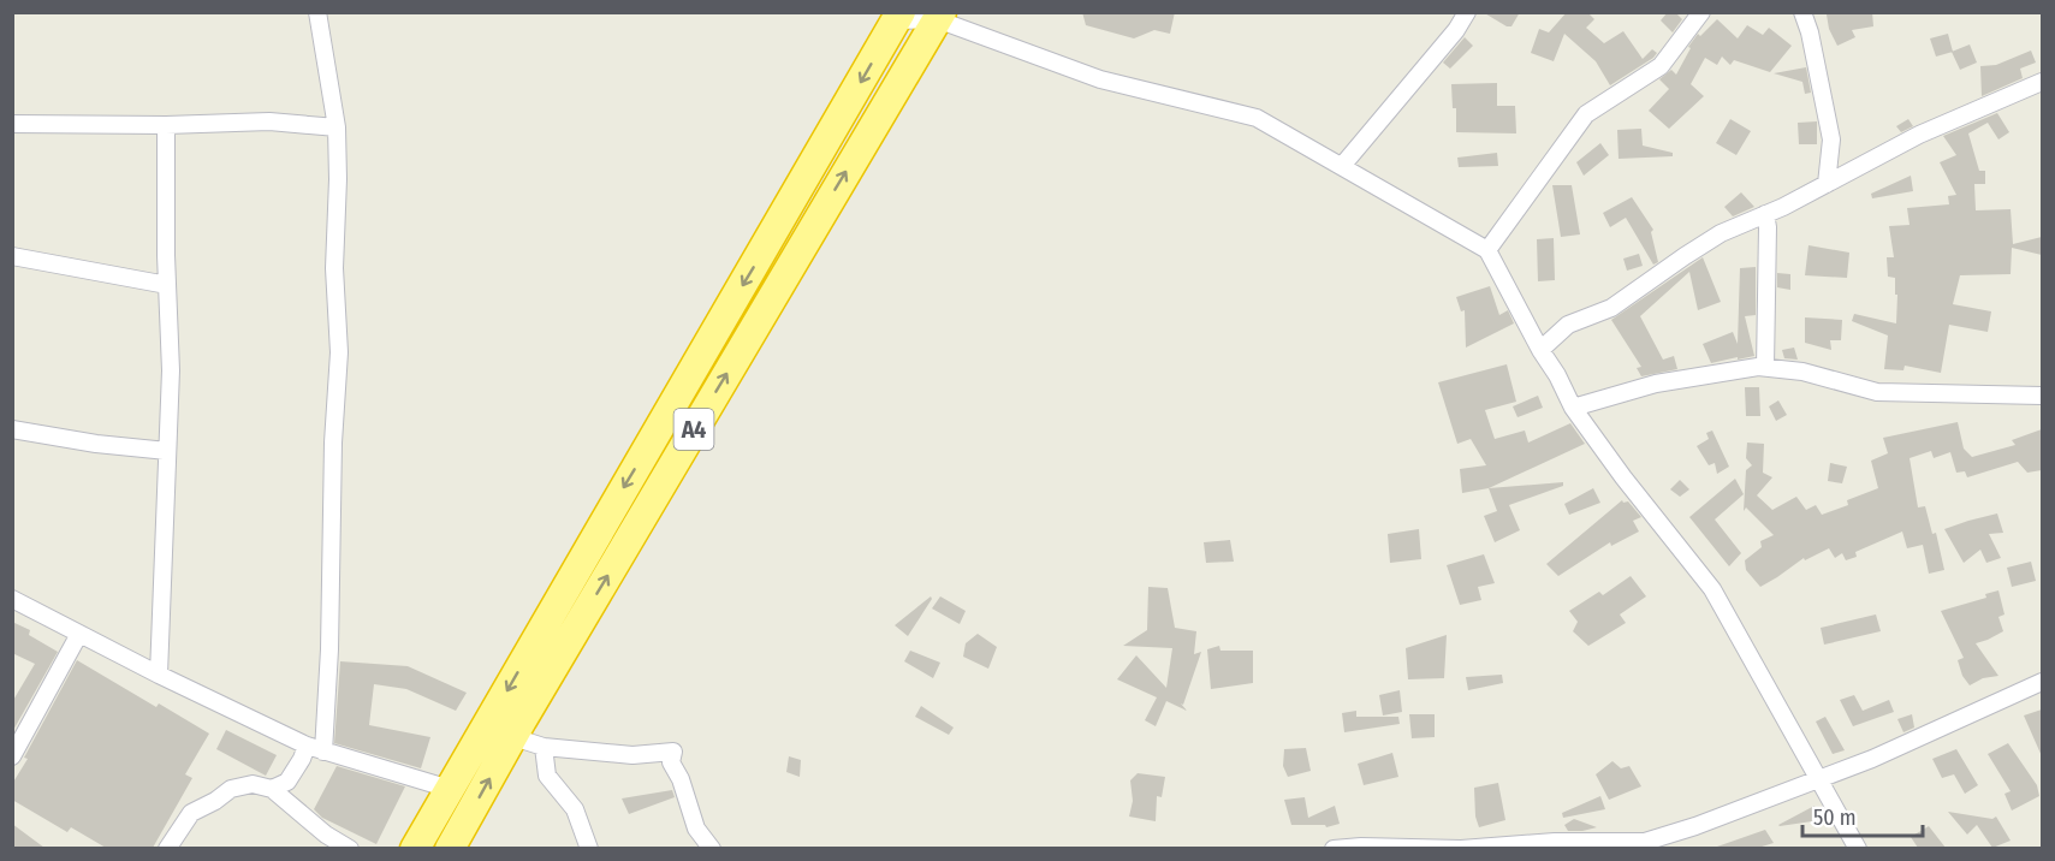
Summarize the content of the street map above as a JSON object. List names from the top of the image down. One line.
{"streets":{"highway":["A4"]},"scale_bar":"50 m"}
